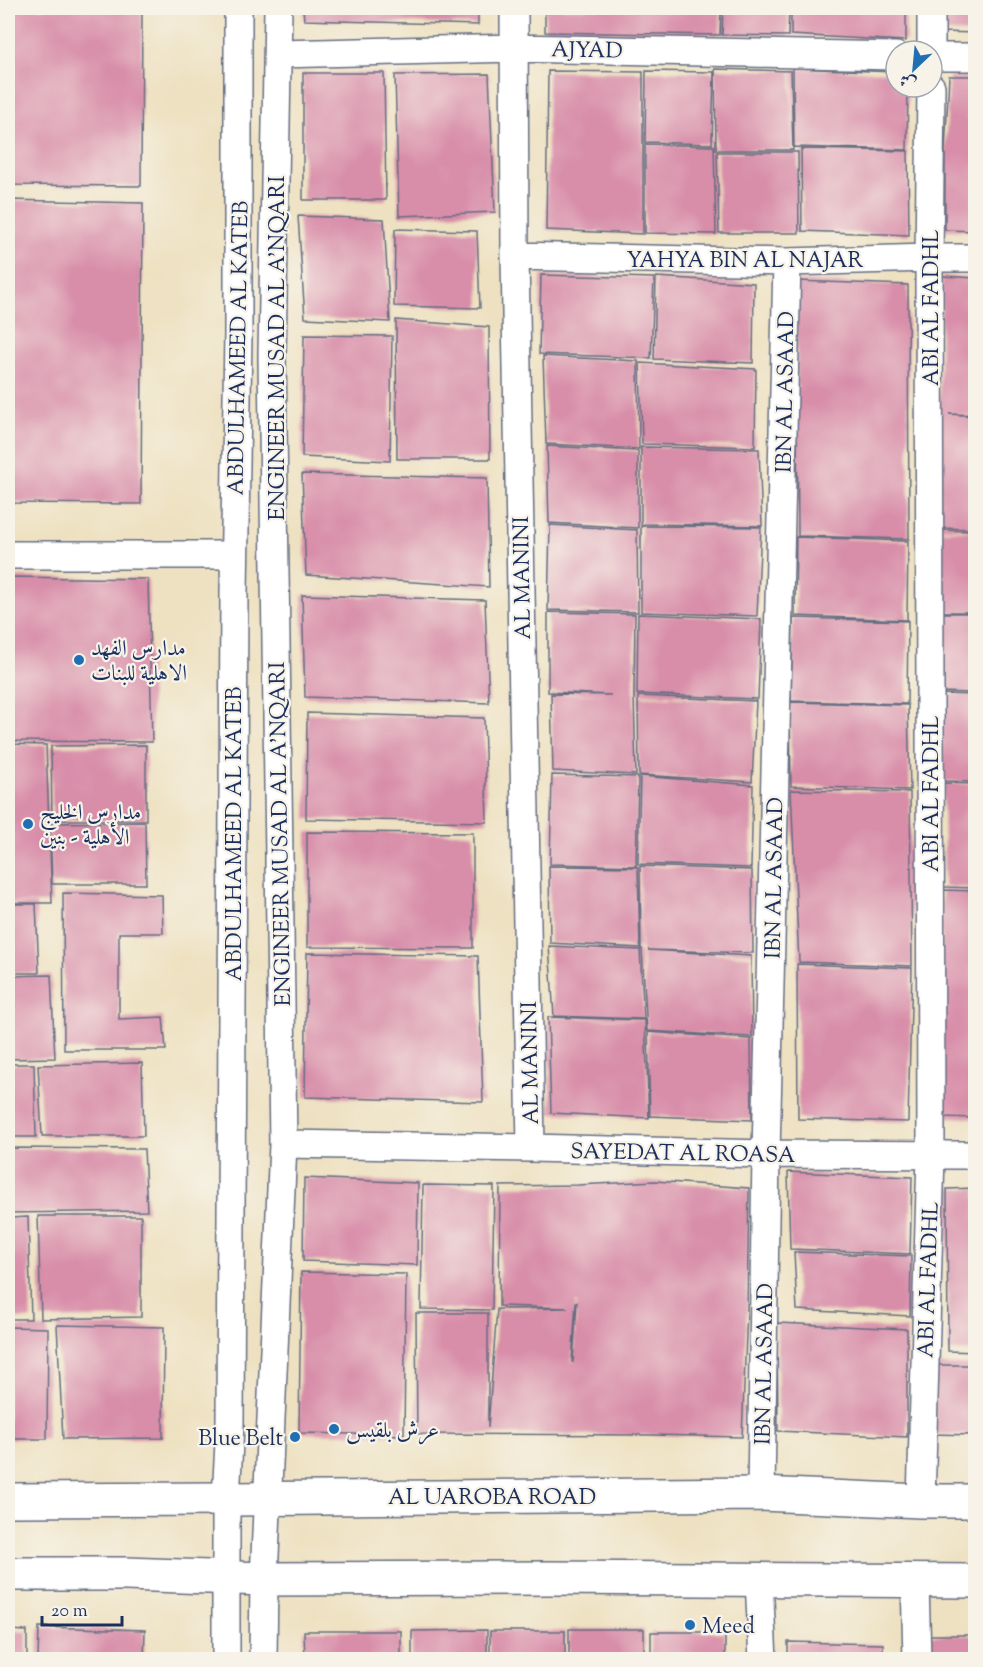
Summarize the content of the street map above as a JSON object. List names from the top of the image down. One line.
{"streets":{"main road":["AL UAROBA ROAD"],"street":["AJYAD","YAHYA BIN AL NAJAR","ABI AL FADHL","ABDULHAMEED AL KATEB","ENGINEER MUSAD AL A'NQARI","IBN AL ASAAD","AL MANINI","SAYEDAT AL ROASA"]},"crossings":[["AJYAD","ENGINEER MUSAD AL A'NQARI"],["AJYAD","AL MANINI"],["YAHYA BIN AL NAJAR","ABI AL FADHL"],["YAHYA BIN AL NAJAR","IBN AL ASAAD"],["YAHYA BIN AL NAJAR","AL MANINI"],["ABI AL FADHL","SAYEDAT AL ROASA"],["ABI AL FADHL","AL UAROBA ROAD"],["ABDULHAMEED AL KATEB","AL UAROBA ROAD"],["ENGINEER MUSAD AL A'NQARI","SAYEDAT AL ROASA"],["ENGINEER MUSAD AL A'NQARI","AL UAROBA ROAD"],["IBN AL ASAAD","SAYEDAT AL ROASA"],["IBN AL ASAAD","AL UAROBA ROAD"],["AL MANINI","SAYEDAT AL ROASA"]],"places":["مدارس الفهد الاهلية للبنات","مدارس الخليج الأهلية - بنين","عرش بلقيس","Blue Belt","Meed"],"scale_bar":"20 m","north":"bottom left"}
